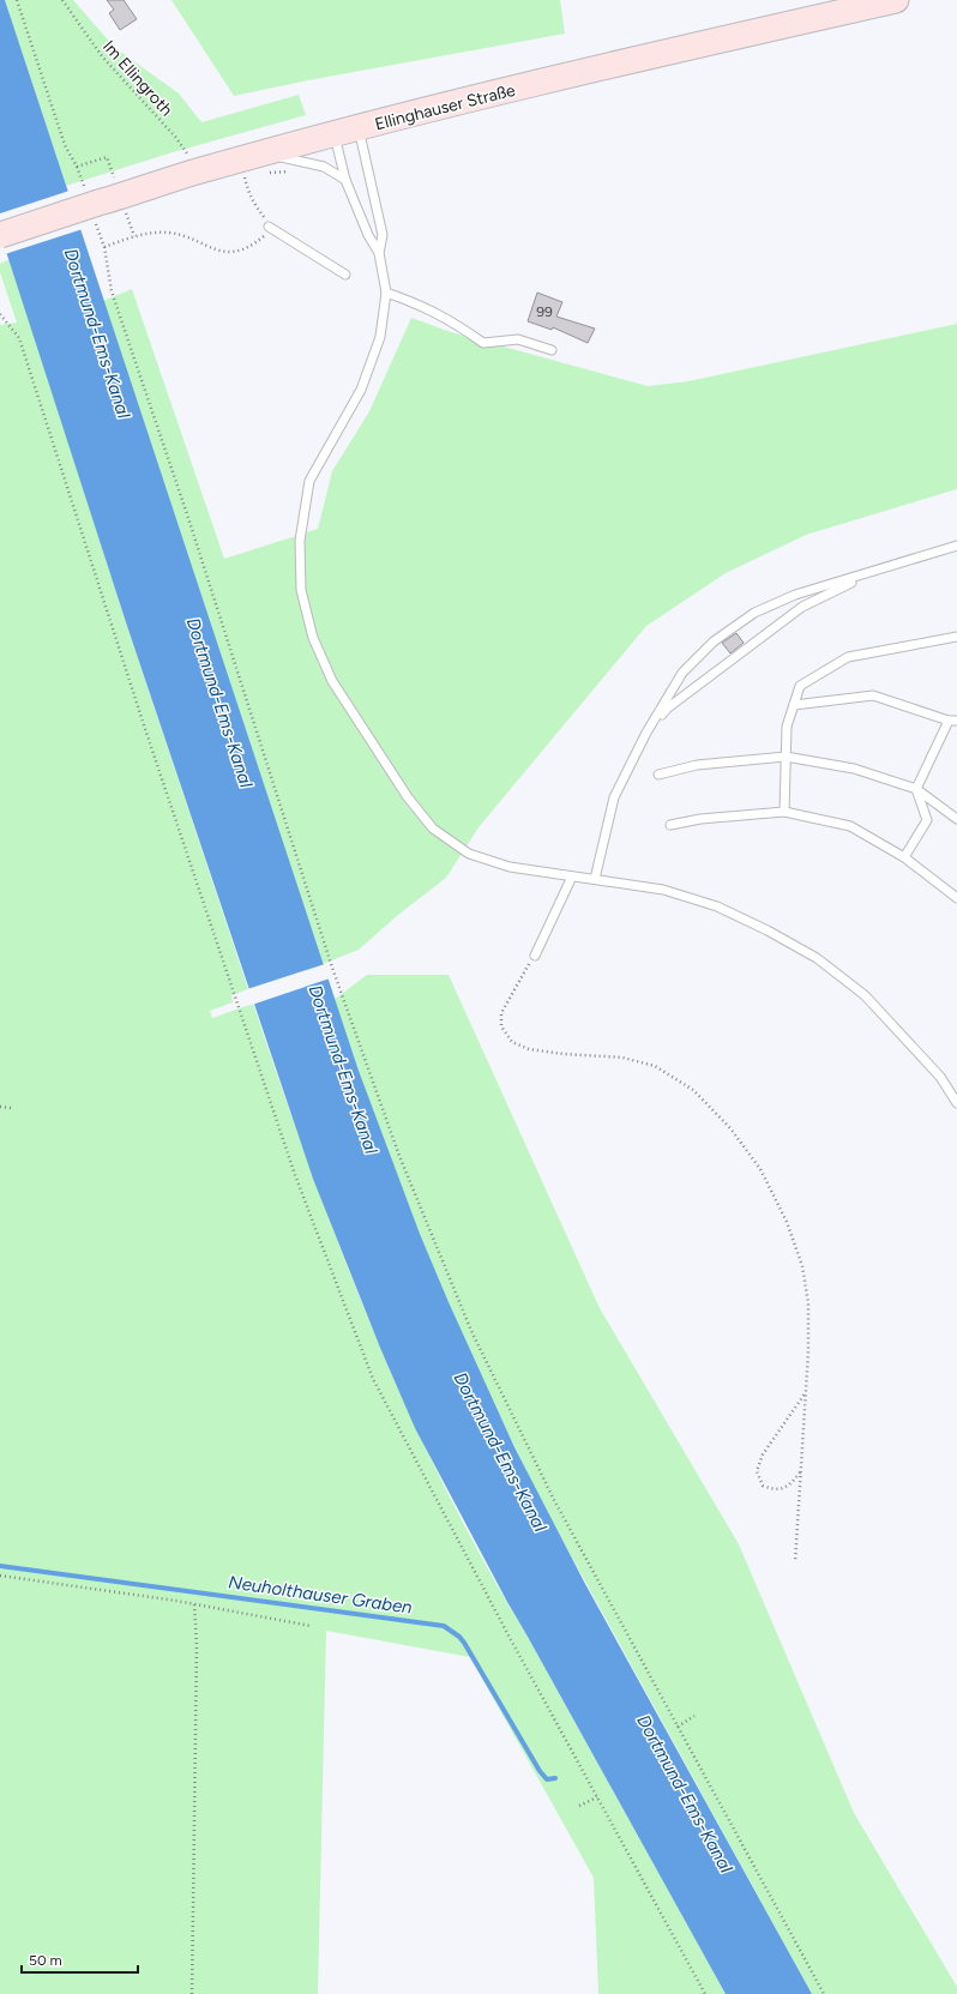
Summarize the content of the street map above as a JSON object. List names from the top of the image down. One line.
{"streets":{"main road":["Ellinghauser Straße"],"path":["Im Ellingroth"]},"crossings":[["Im Ellingroth","Ellinghauser Straße"]],"water":["Dortmund-Ems-Kanal","Neuholthauser Graben"],"house_numbers":["99"],"scale_bar":"50 m"}
